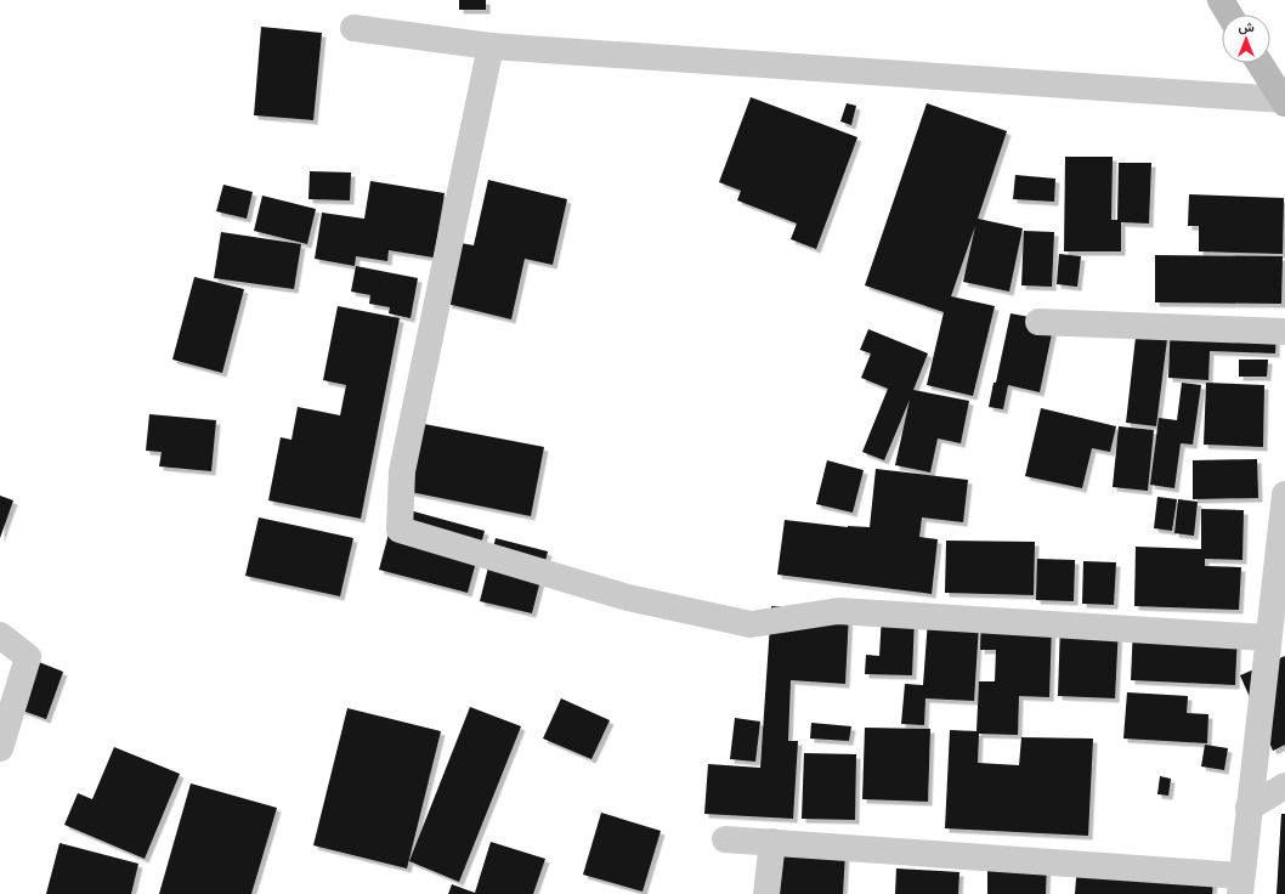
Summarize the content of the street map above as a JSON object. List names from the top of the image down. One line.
{"north":"top"}
